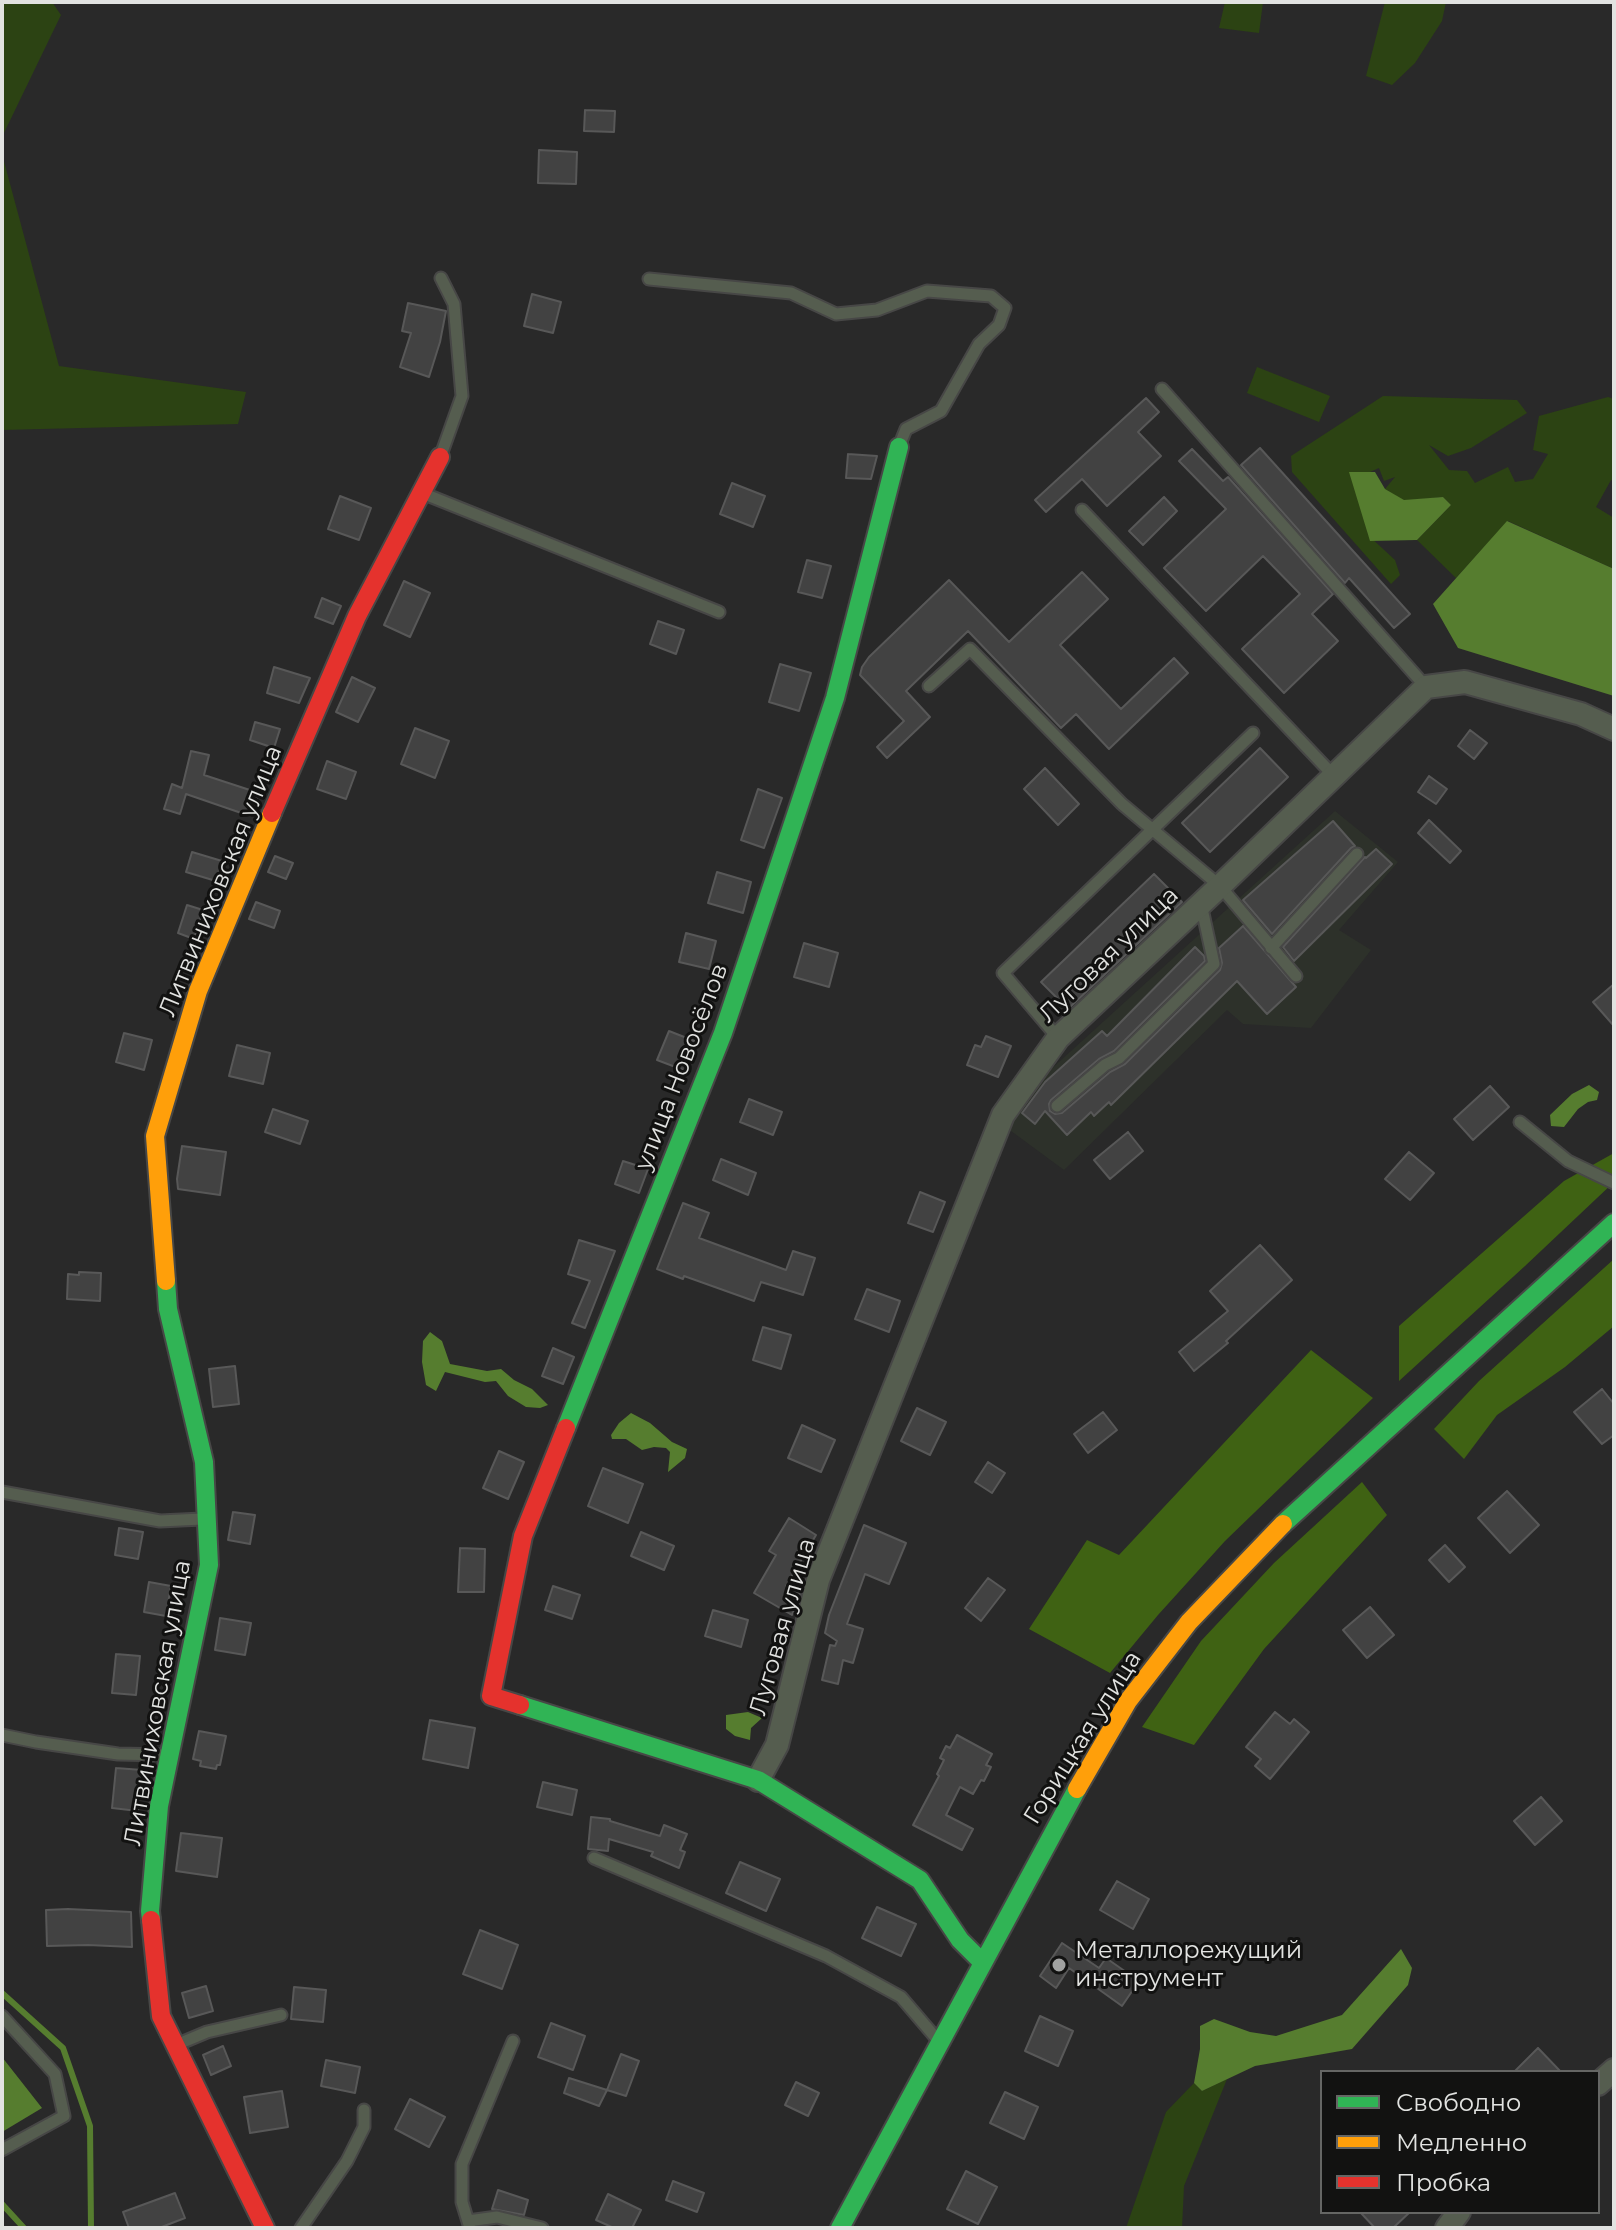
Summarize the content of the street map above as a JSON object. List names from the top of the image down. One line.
{"streets":{"street":["Литвиниховская улица","Луговая улица","улица Новосёлов","Горицкая улица"]},"crossings":[["Луговая улица","улица Новосёлов"]],"places":["Металлорежущий инструмент"],"legend":["Свободно","Медленно","Пробка"]}
